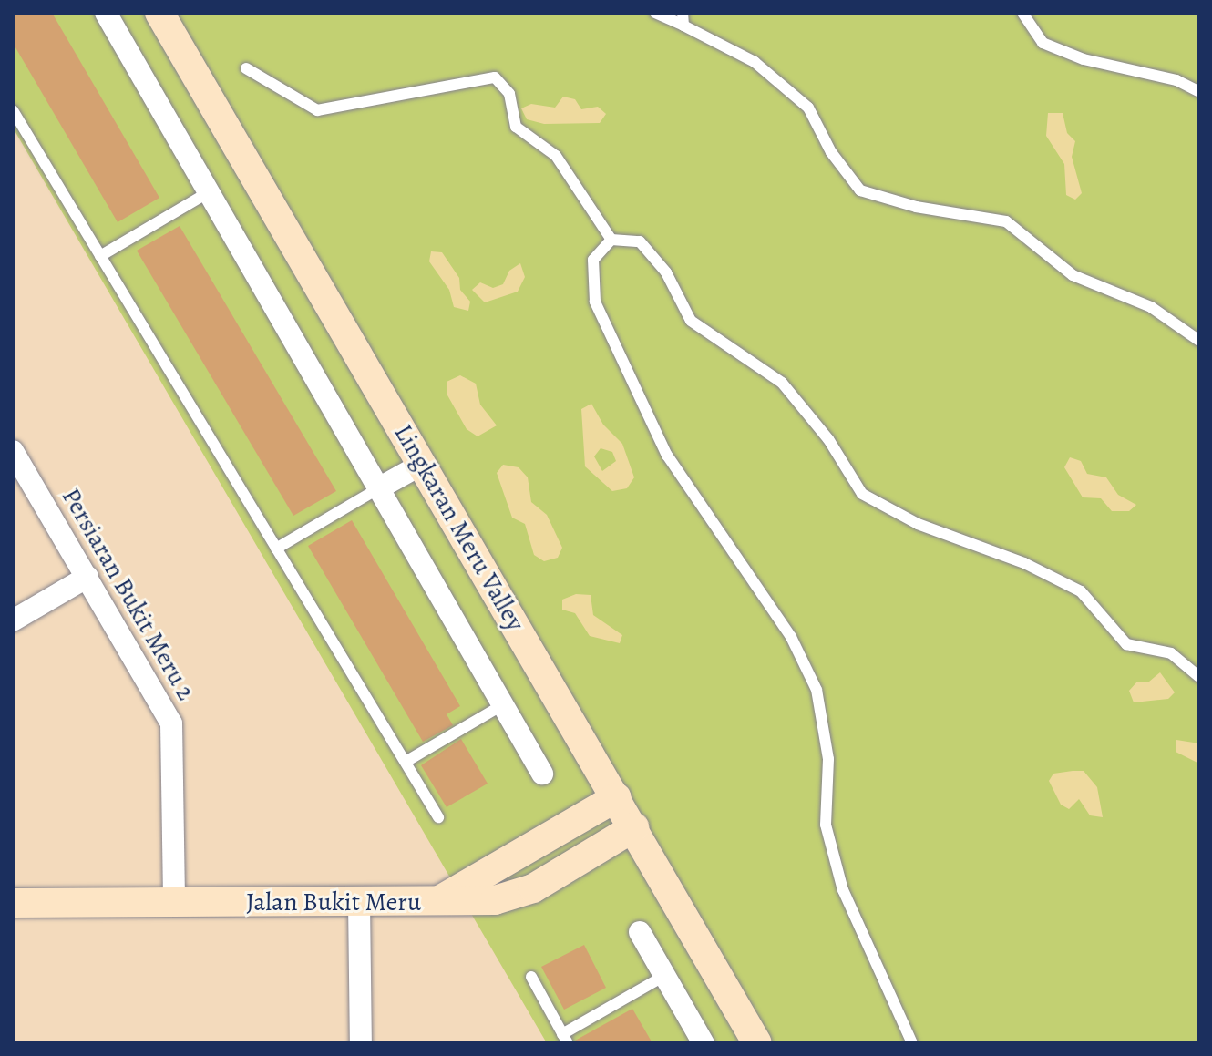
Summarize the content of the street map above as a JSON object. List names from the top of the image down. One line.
{"streets":{"street":["Lingkaran Meru Valley","Persiaran Bukit Meru 2","Jalan Bukit Meru"]},"crossings":[["Lingkaran Meru Valley","Jalan Bukit Meru"],["Persiaran Bukit Meru 2","Jalan Bukit Meru"]]}
